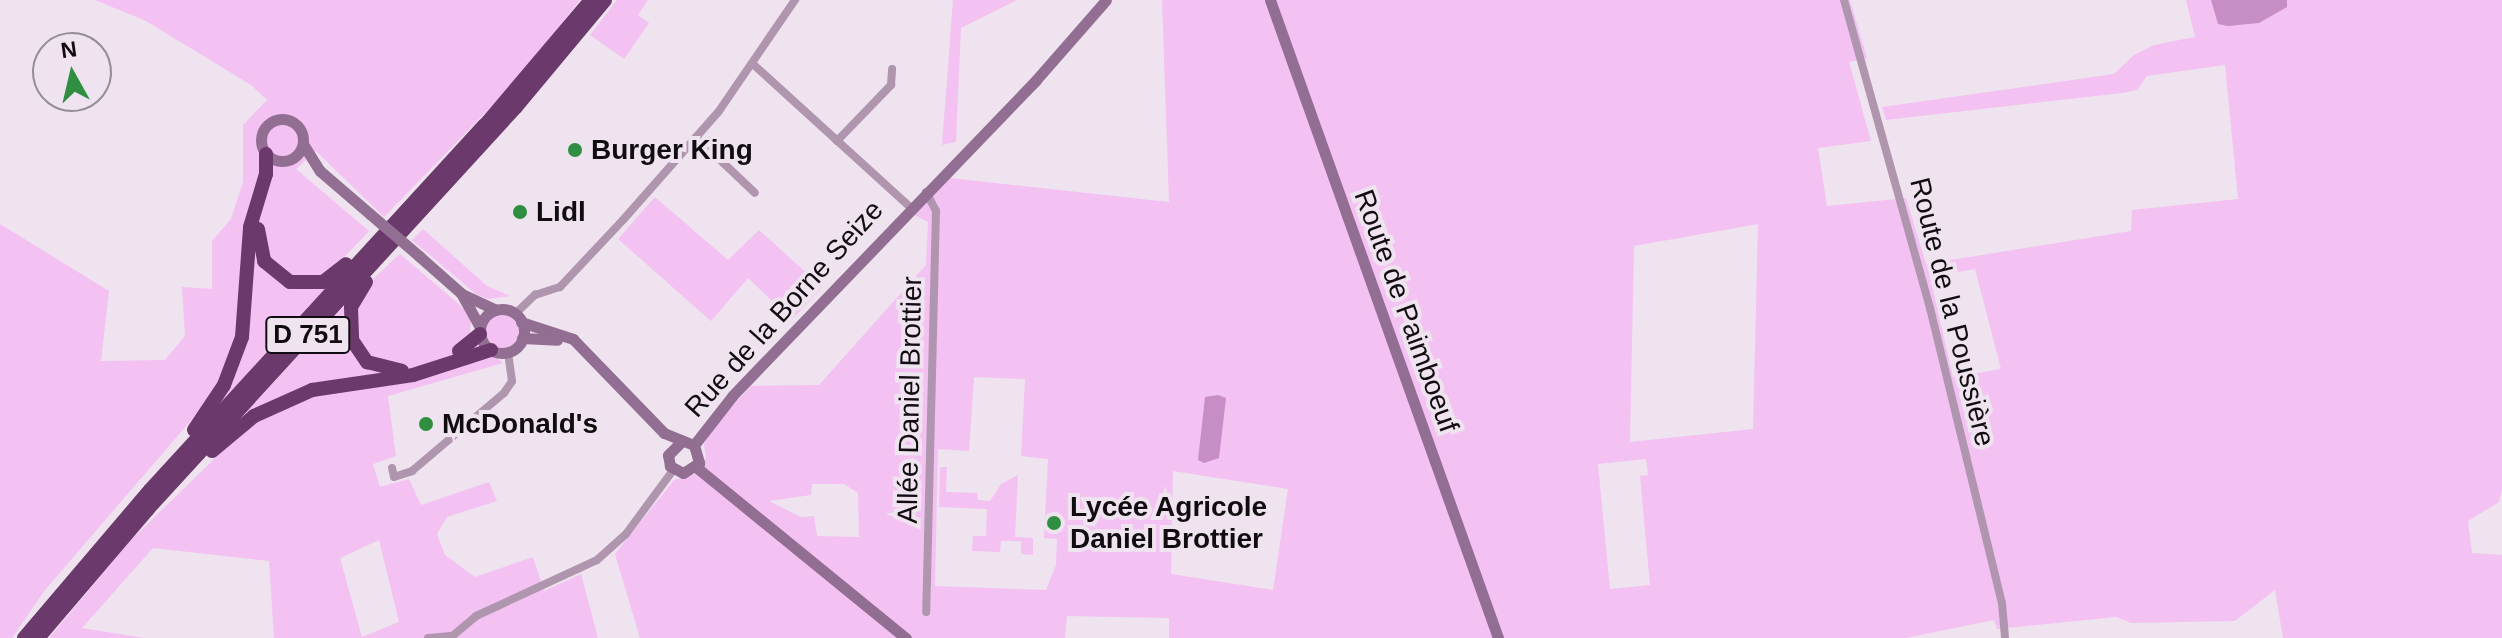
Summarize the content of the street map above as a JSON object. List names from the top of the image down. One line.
{"streets":{"highway":["D 751"],"street":["Rue de la Borne Seize","Route de Paimboeuf","Route de la Poussière","Allée Daniel Brottier"]},"crossings":[["Rue de la Borne Seize","Allée Daniel Brottier"]],"places":["Burger King","Lidl","McDonald's","Lycée Agricole Daniel Brottier"],"north":"top"}
